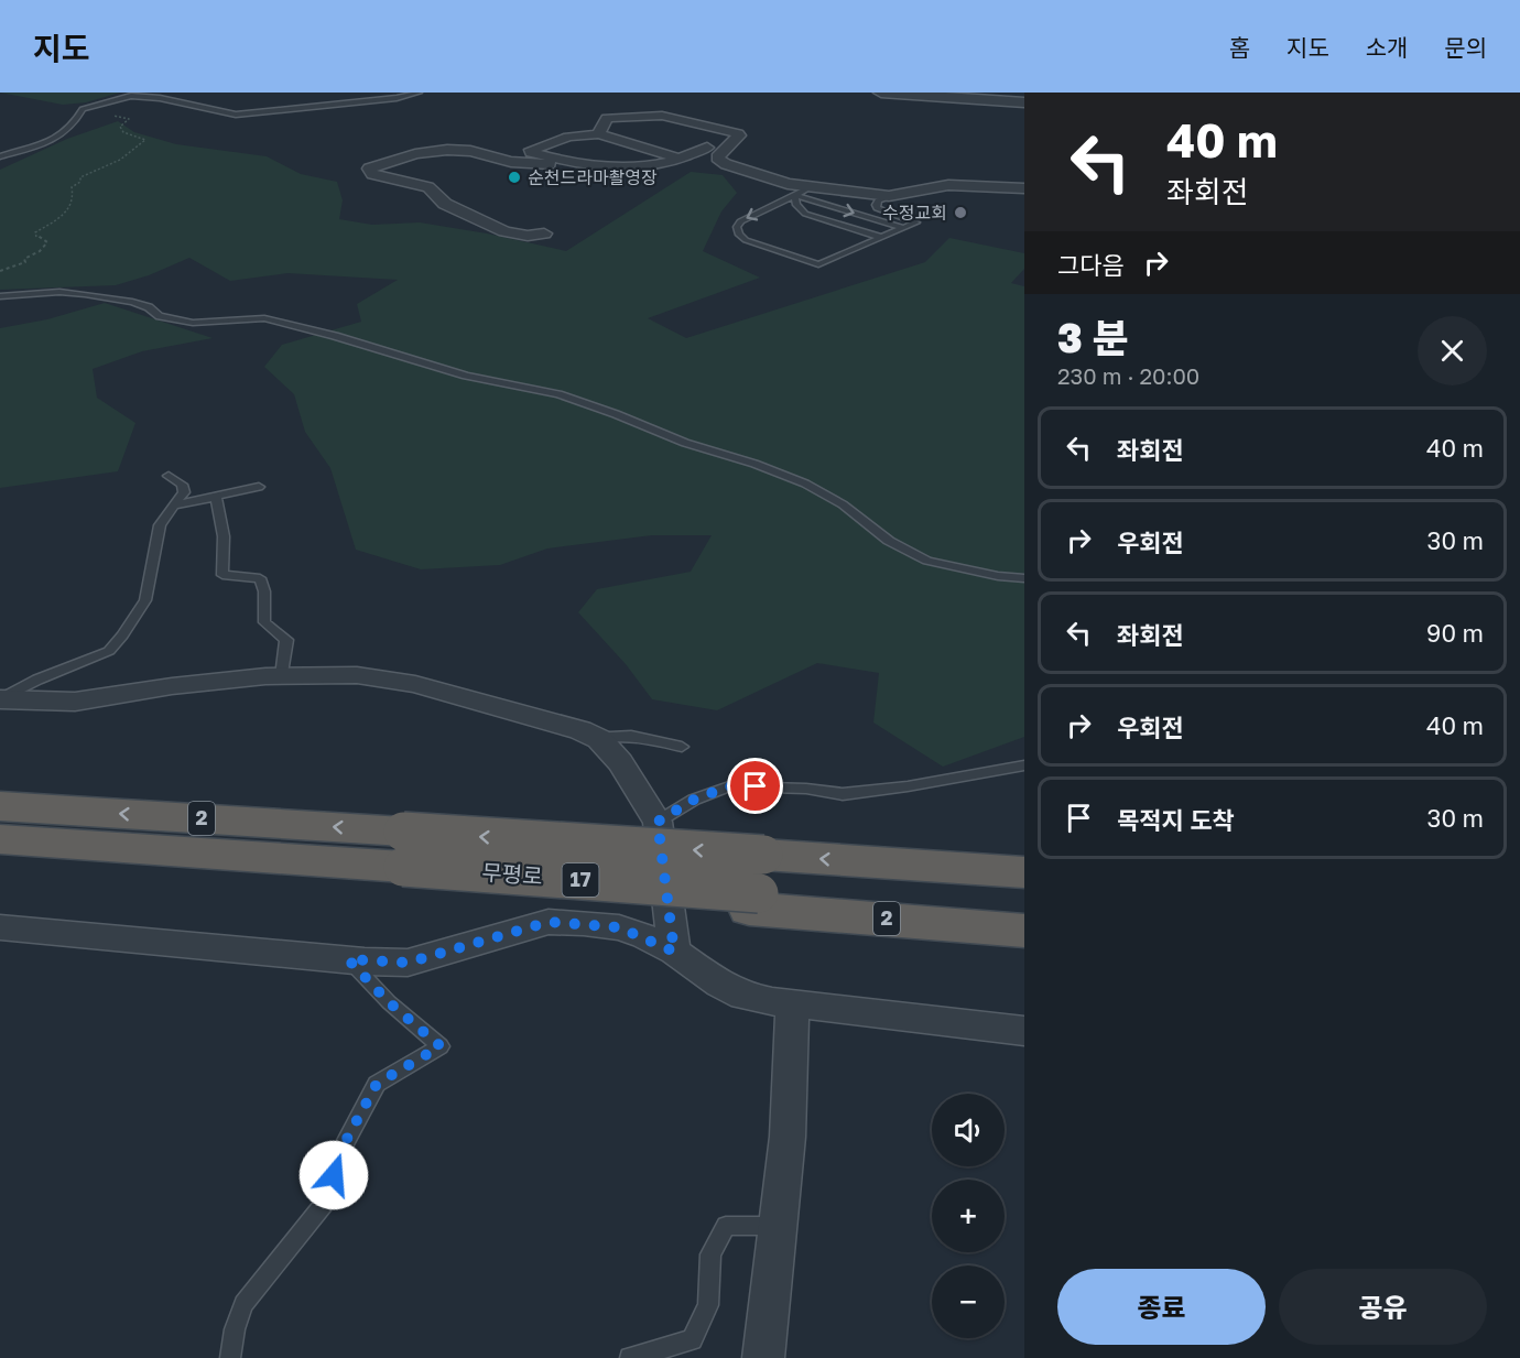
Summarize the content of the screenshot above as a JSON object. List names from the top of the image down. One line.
{"streets":{"highway":["2","무평로"]},"crossings":[["2","무평로"]],"places":["순천드라마촬영장","수정교회"],"page":{"header":"지도","nav":["홈","지도","소개","문의"],"turn":["40 m","좌회전"],"then":"그다음","heading":["3 분","230 m · 20:00"],"list":[{"name":"좌회전","value":"40 m"},{"name":"우회전","value":"30 m"},{"name":"좌회전","value":"90 m"},{"name":"우회전","value":"40 m"},{"name":"목적지 도착","value":"30 m"}],"map_buttons":["+","−"],"buttons":["종료","공유"]}}
